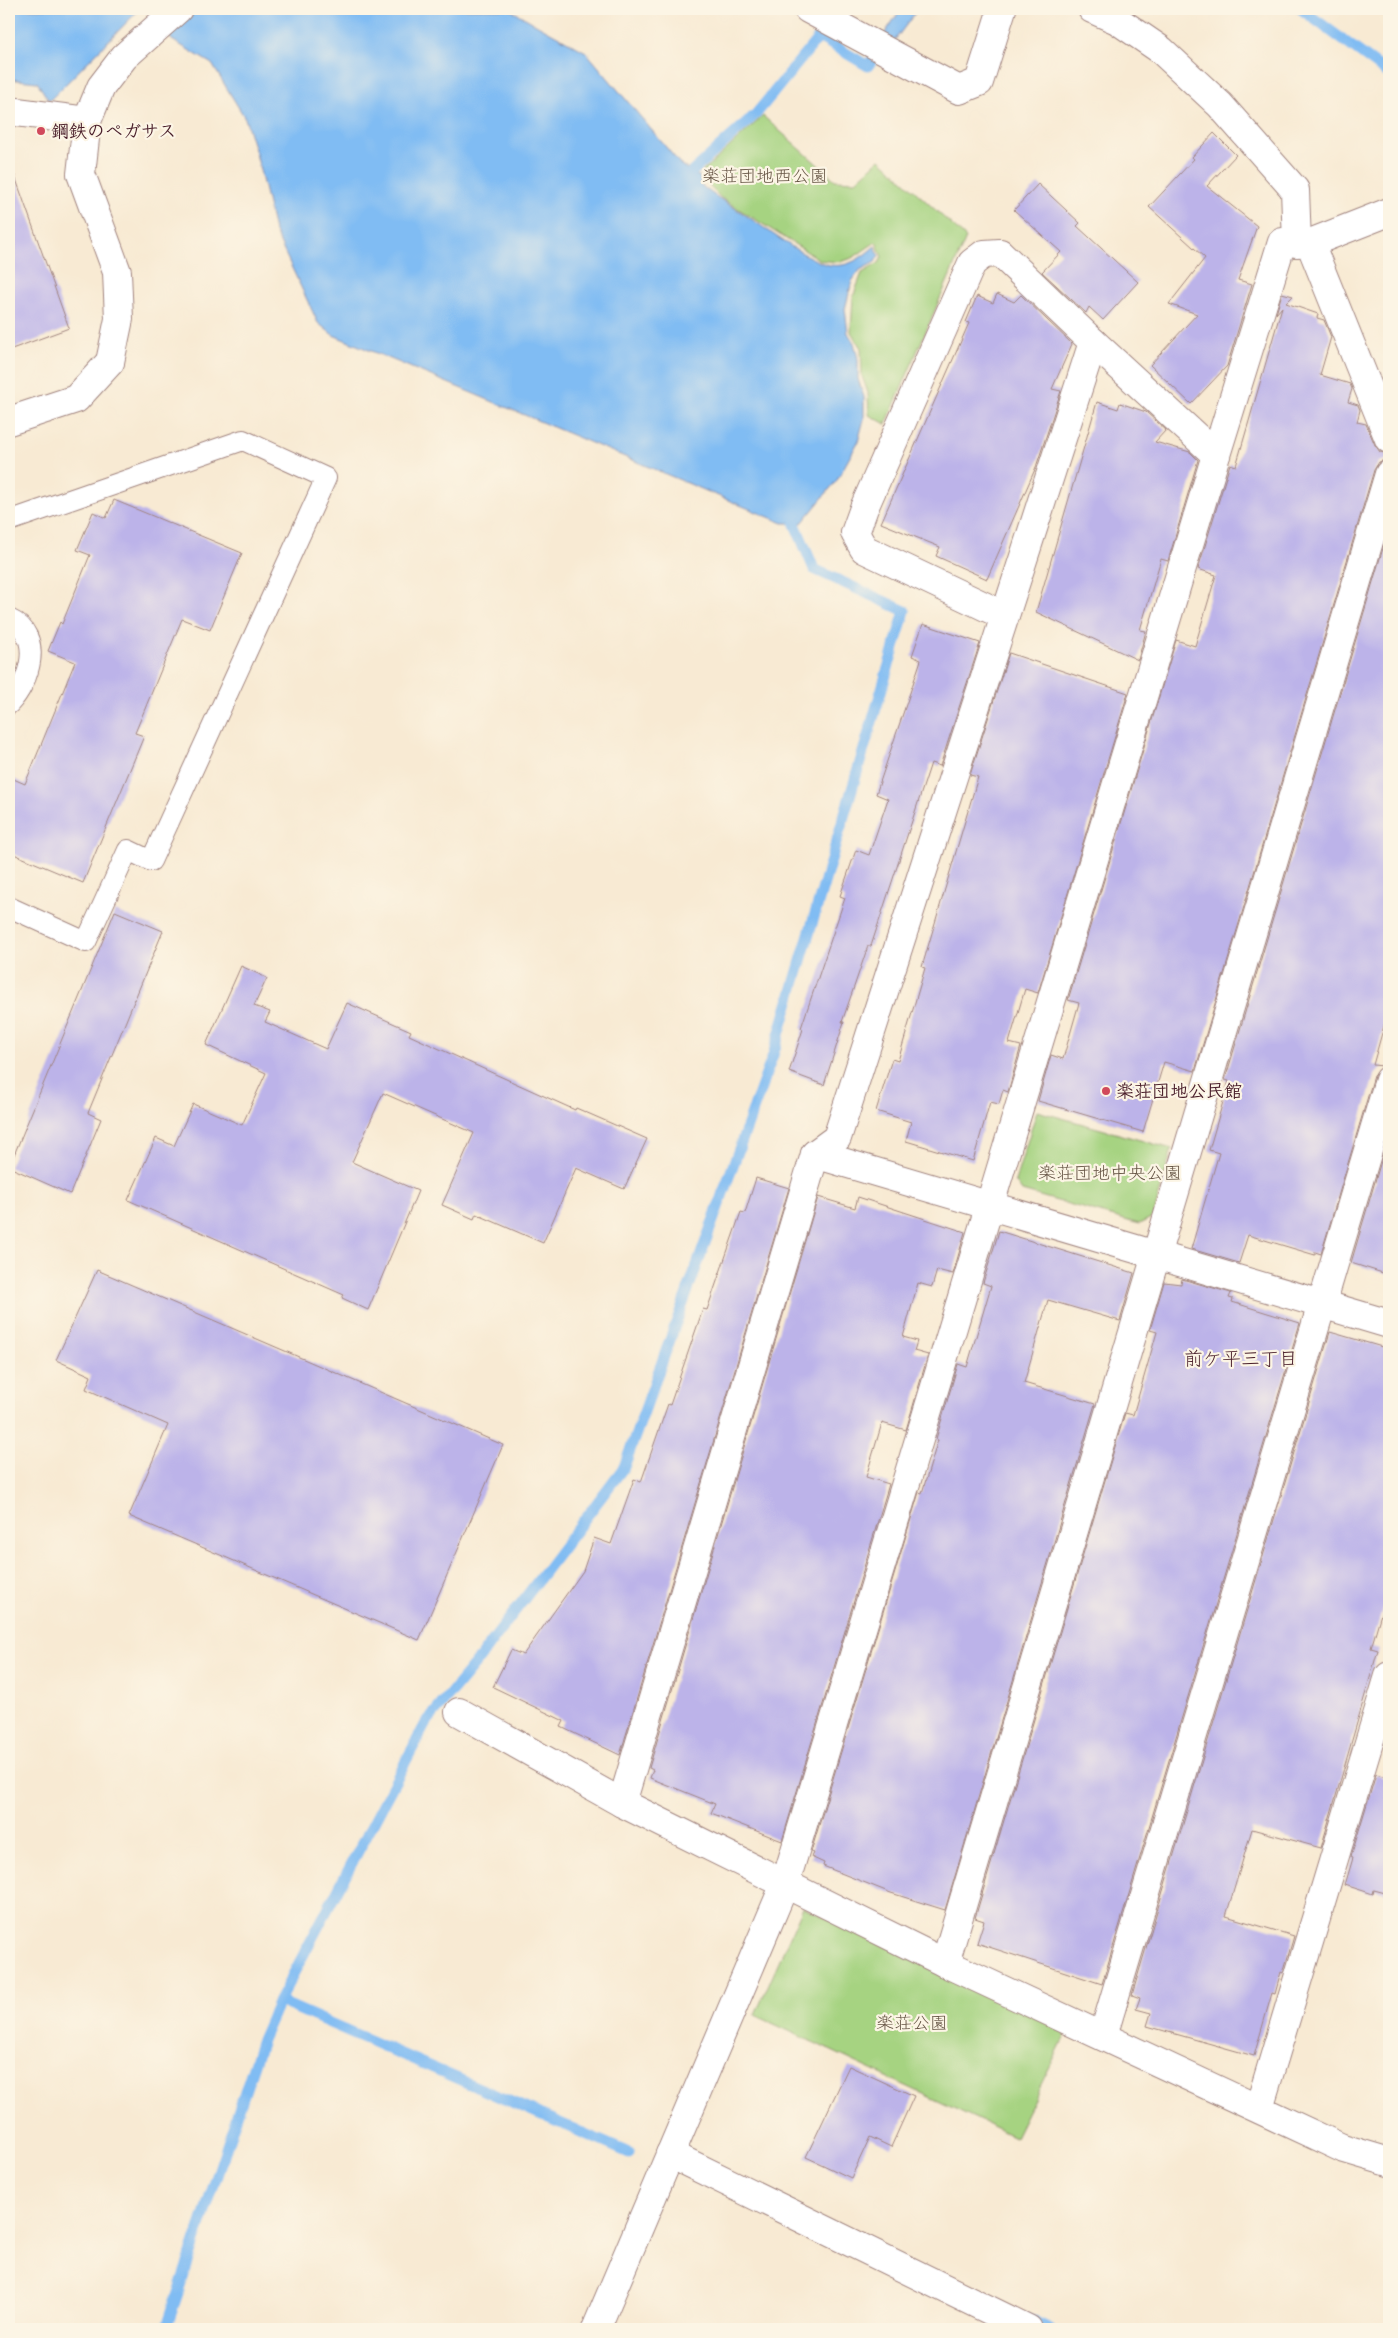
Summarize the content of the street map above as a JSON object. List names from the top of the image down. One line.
{"districts":["前ケ平三丁目"],"parks":["楽荘団地西公園","楽荘団地中央公園","楽荘公園"],"places":["鋼鉄のペガサス","楽荘団地公民館"]}
